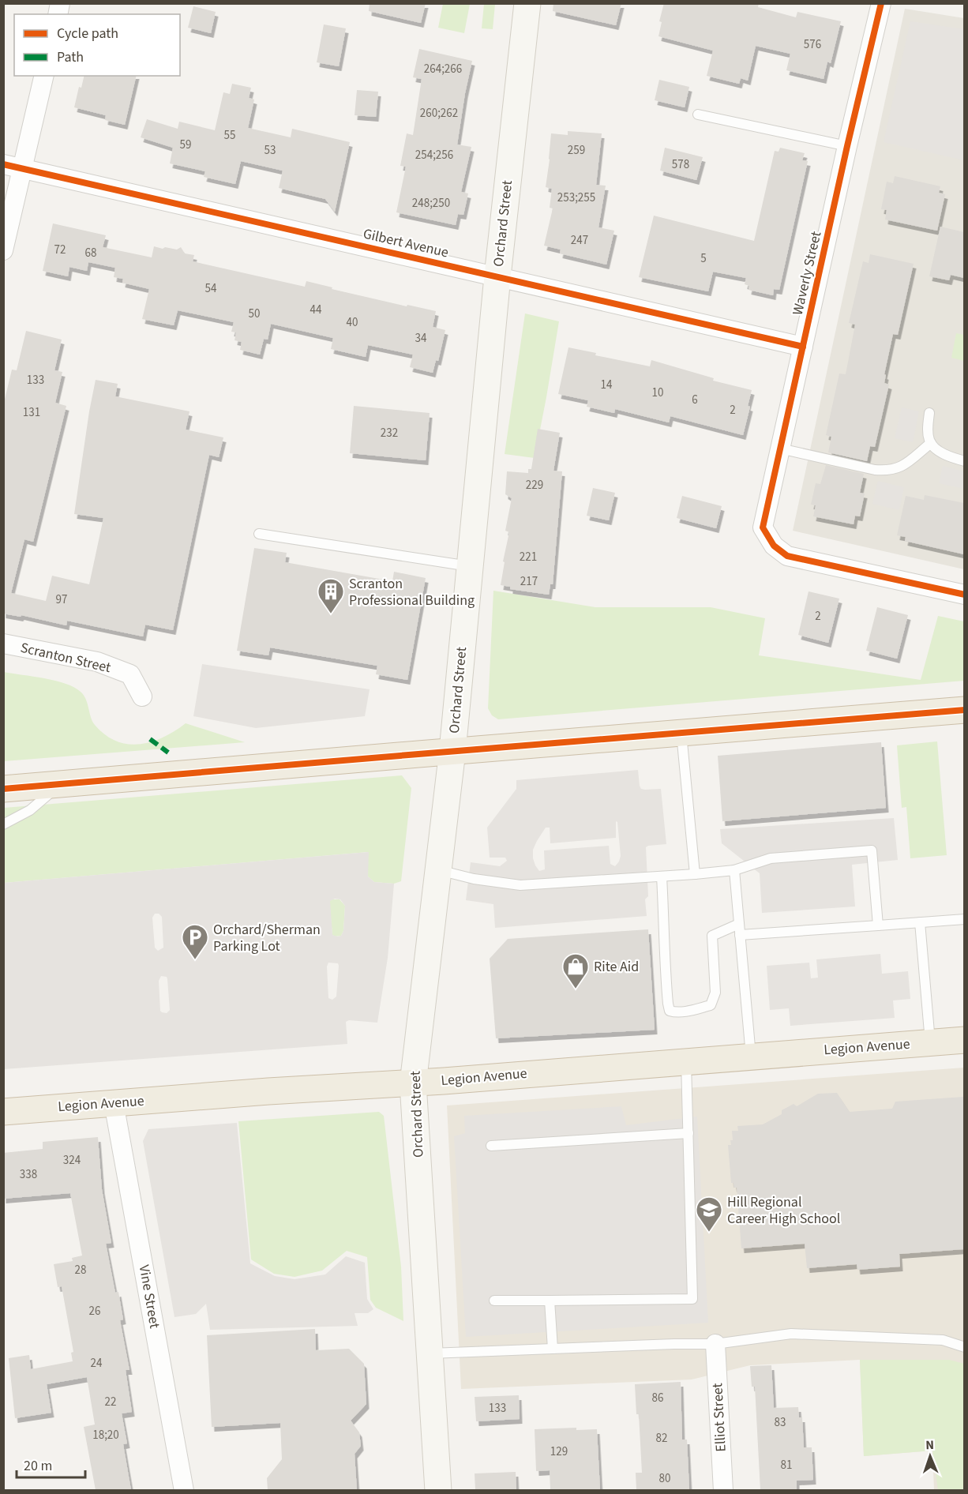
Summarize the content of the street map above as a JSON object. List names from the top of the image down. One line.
{"streets":{"highway":["Legion Avenue"],"main road":["Orchard Street"],"street":["Gilbert Avenue","Waverly Street","Scranton Street","Vine Street","Elliot Street"]},"crossings":[["Orchard Street","Gilbert Avenue"],["Orchard Street","Legion Avenue"],["Gilbert Avenue","Waverly Street"],["Legion Avenue","Vine Street"]],"places":{"building":["Scranton Professional Building"],"parking":["Orchard/Sherman Parking Lot"],"shop":["Rite Aid"],"school or university":["Hill Regional Career High School"]},"house_numbers":["576","264;266","260;262","55","59","53","259","254;256","578","253;255","248;250","247","72","68","5","54","44","50","40","34","133","14","10","6","2","131","232","229","221","217","97","2","324","338","28","26","24","86","22","133","83","18;20","82","129","81","80"],"legend":["Cycle path","Path"],"scale_bar":"20 m","north":"top"}
